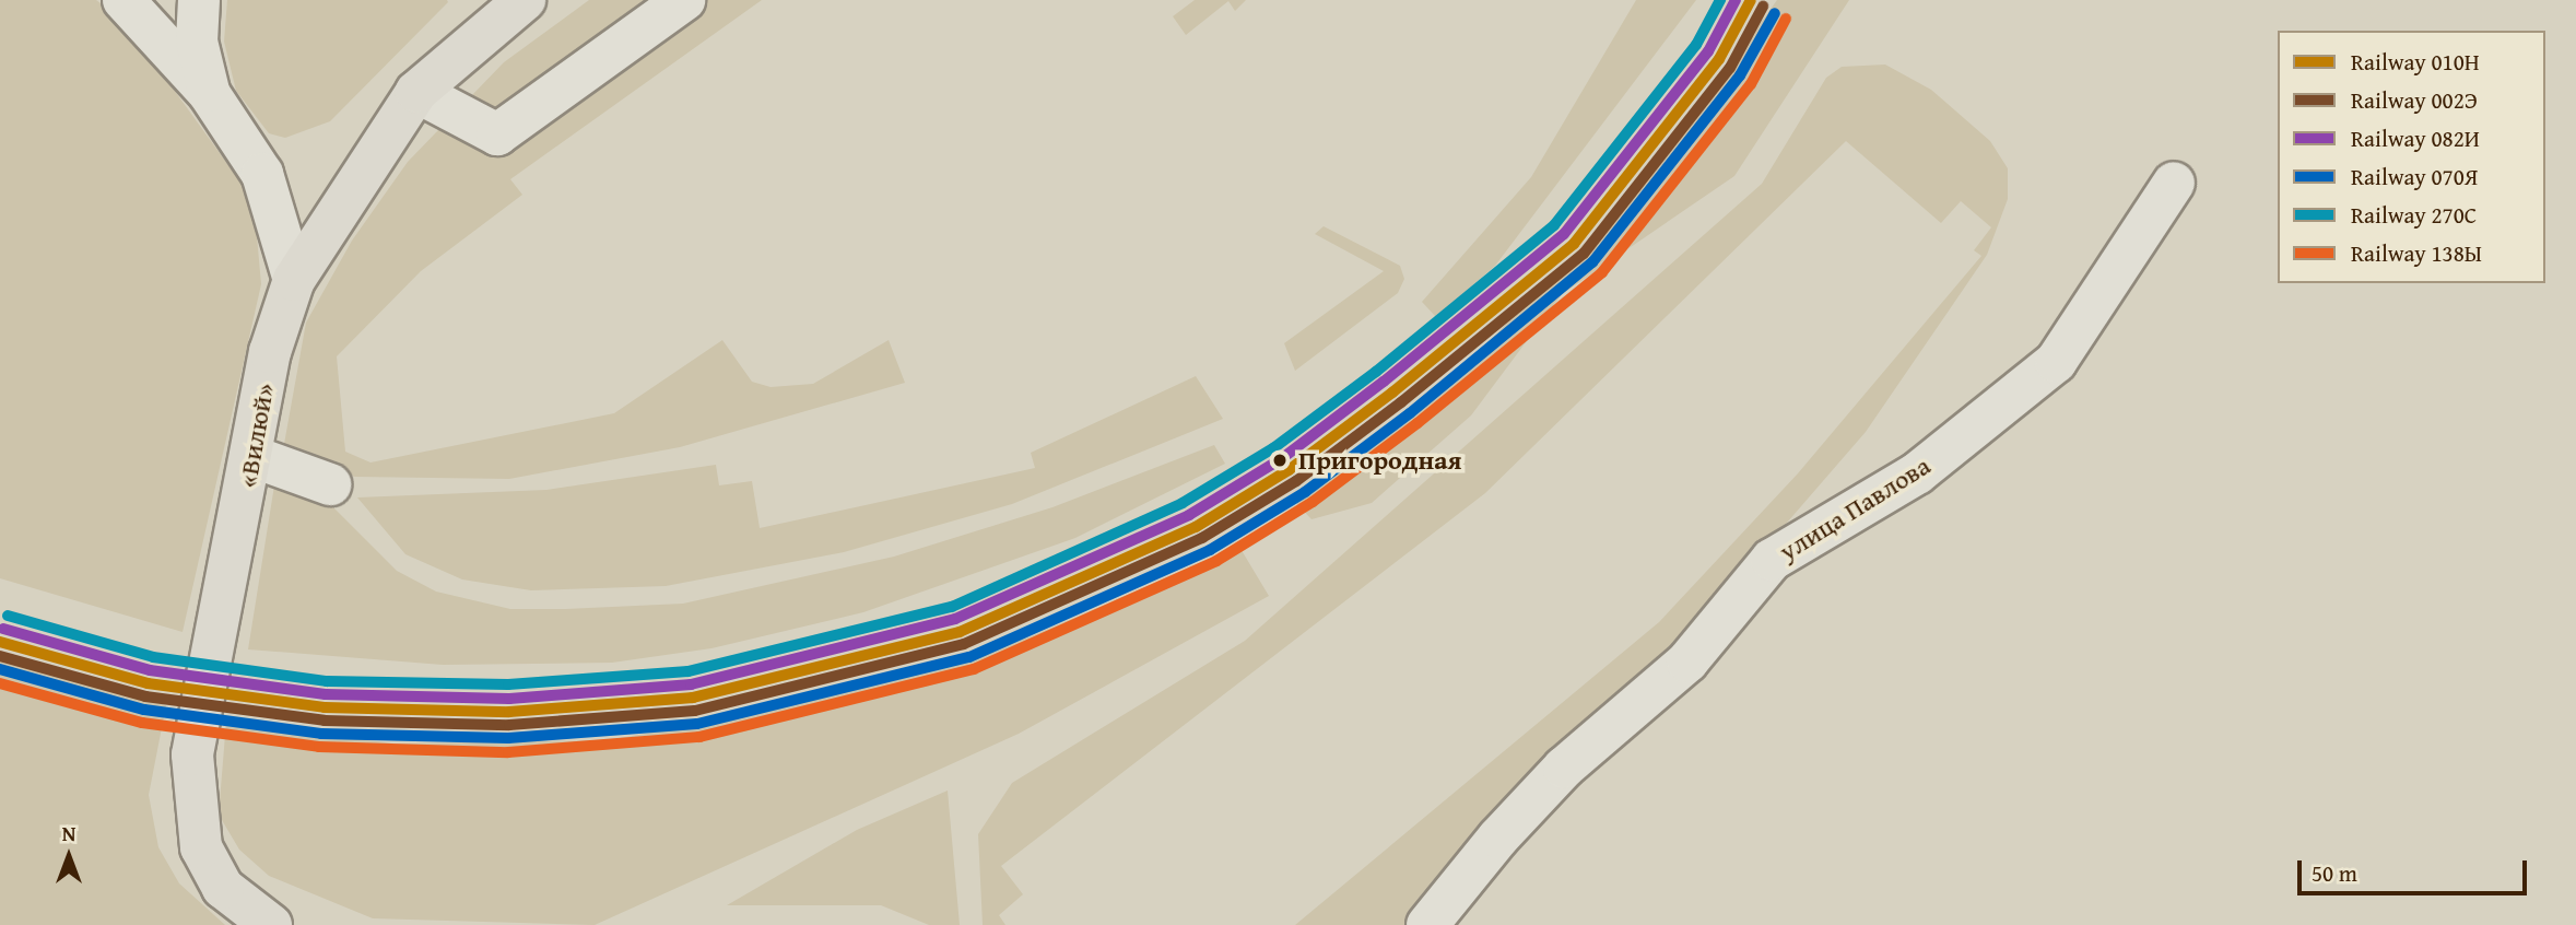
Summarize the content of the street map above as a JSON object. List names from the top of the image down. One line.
{"streets":{"highway":["«Вилюй»"],"street":["улица Павлова"]},"places":["Пригородная"],"lines":["rail line 010Н","rail line 082И","rail line 270С","rail line 002Э","rail line 070Я","rail line 138Ы"],"legend":["Railway 010Н","Railway 002Э","Railway 082И","Railway 070Я","Railway 270С","Railway 138Ы"],"scale_bar":"50 m","north":"top"}
